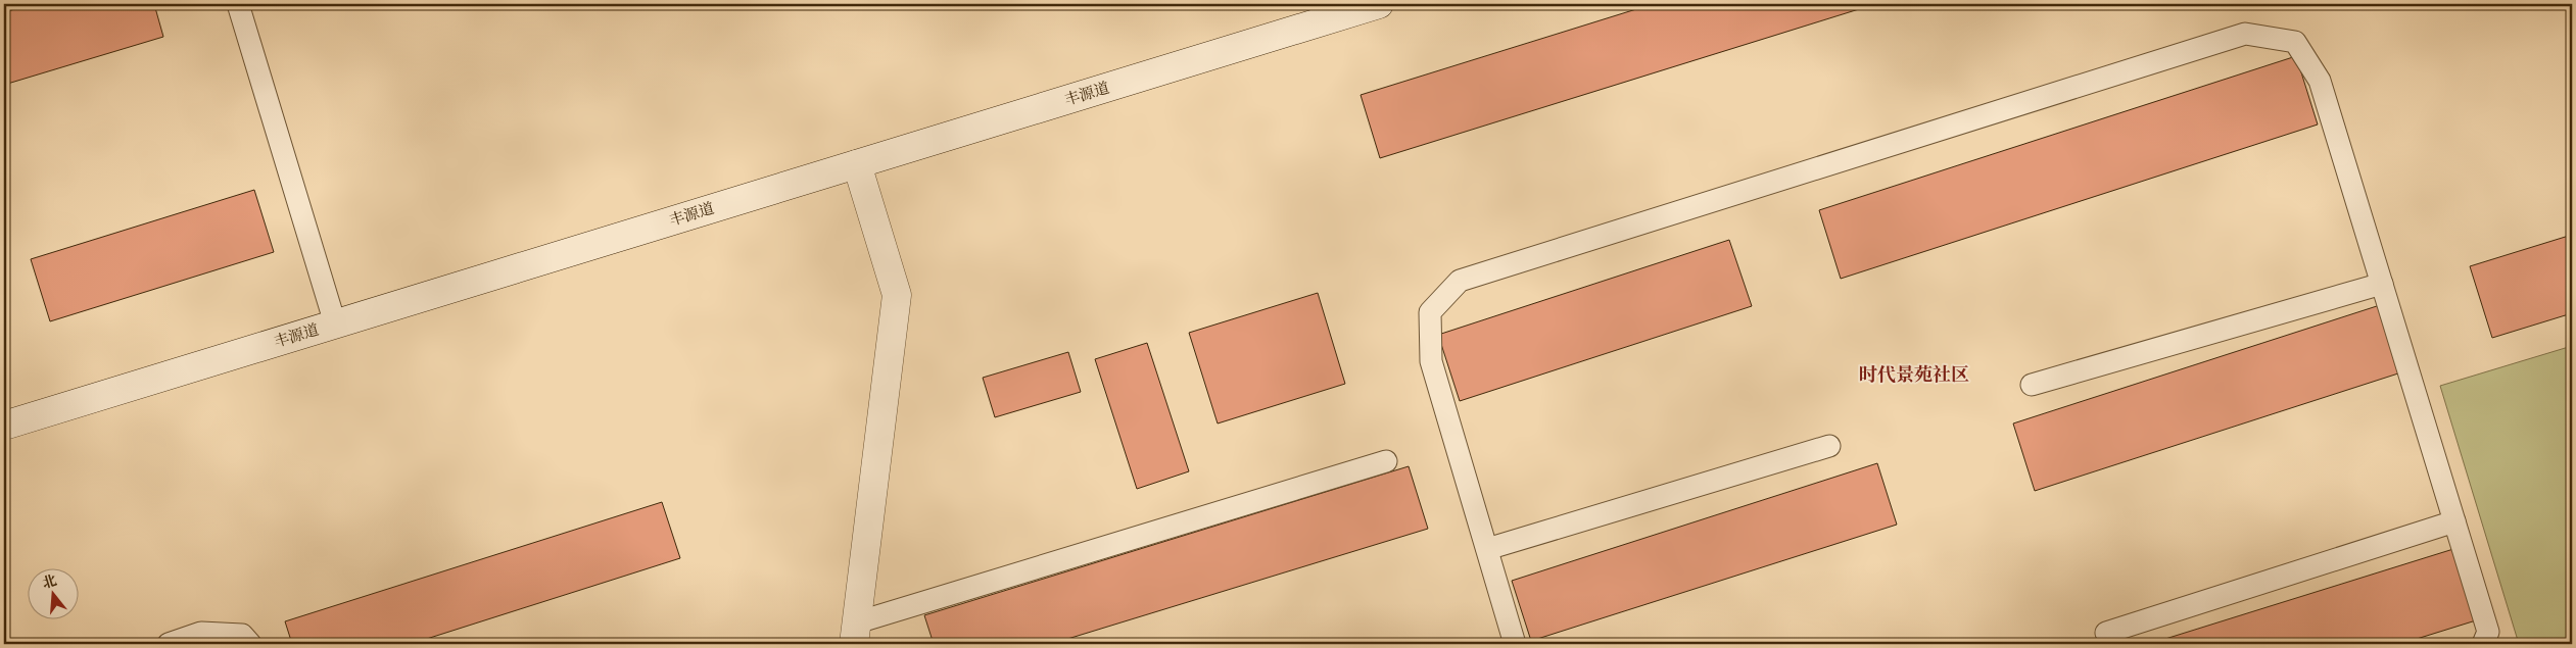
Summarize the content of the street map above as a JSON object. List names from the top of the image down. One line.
{"streets":{"street":["丰源道"]},"districts":["时代景苑社区"],"north":"top"}
